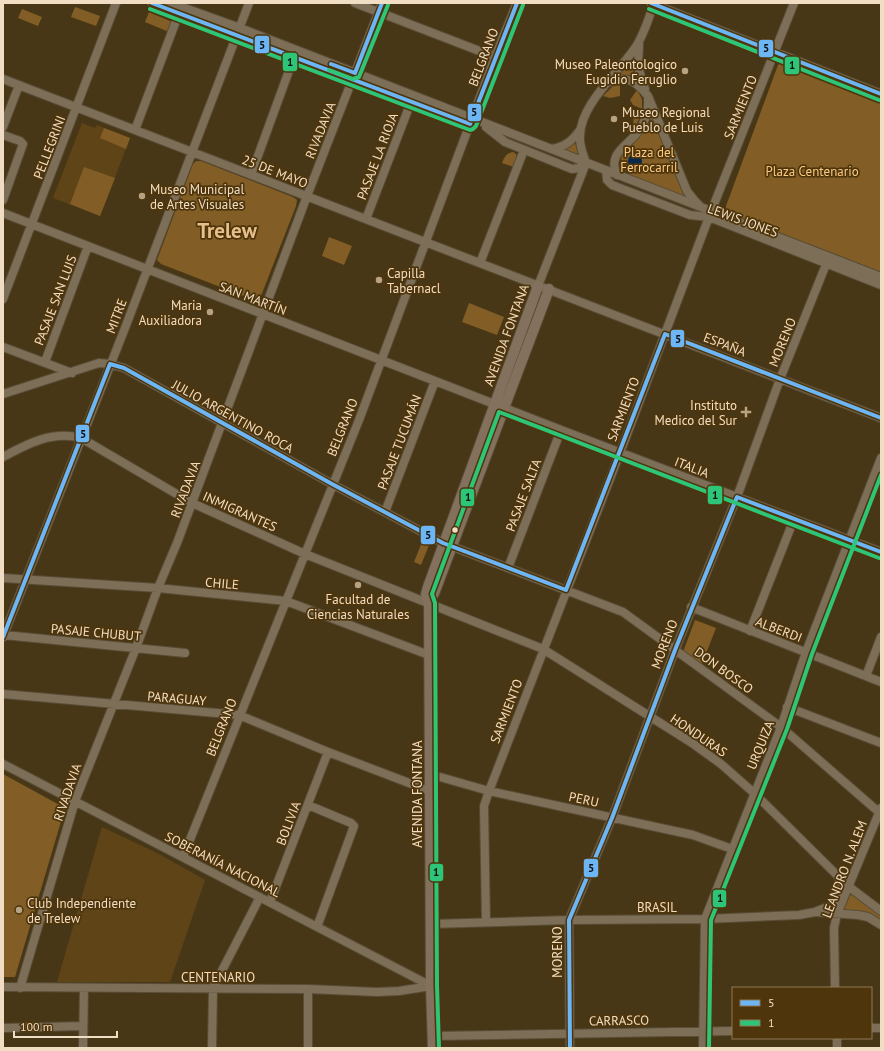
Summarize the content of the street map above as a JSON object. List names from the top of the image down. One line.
{"streets":{"main road":["AVENIDA FONTANA"],"street":["BELGRANO","SARMIENTO","RIVADAVIA","PELLEGRINI","PASAJE LA RIOJA","25 DE MAYO","LEWIS JONES","SAN MARTÍN","PASAJE SAN LUIS","MITRE","MORENO","ESPAÑA","JULIO ARGENTINO ROCA","PASAJE TUCUMÁN","ITALIA","PASAJE SALTA","INMIGRANTES","CHILE","ALBERDI","PASAJE CHUBUT","DON BOSCO","PARAGUAY","HONDURAS","URQUIZA","PERU","BOLIVIA","SOBERANÍA NACIONAL","LEANDRO N. ALEM","BRASIL","CENTENARIO","CARRASCO"]},"crossings":[["BELGRANO","25 DE MAYO"],["BELGRANO","SAN MARTÍN"],["BELGRANO","JULIO ARGENTINO ROCA"],["BELGRANO","INMIGRANTES"],["BELGRANO","CHILE"],["BELGRANO","PARAGUAY"],["BELGRANO","SOBERANÍA NACIONAL"],["SARMIENTO","LEWIS JONES"],["SARMIENTO","ESPAÑA"],["SARMIENTO","ITALIA"],["SARMIENTO","DON BOSCO"],["SARMIENTO","HONDURAS"],["SARMIENTO","PERU"],["SARMIENTO","BRASIL"],["RIVADAVIA","25 DE MAYO"],["RIVADAVIA","SAN MARTÍN"],["RIVADAVIA","JULIO ARGENTINO ROCA"],["RIVADAVIA","INMIGRANTES"],["RIVADAVIA","CHILE"],["RIVADAVIA","PASAJE CHUBUT"],["RIVADAVIA","PARAGUAY"],["RIVADAVIA","SOBERANÍA NACIONAL"],["RIVADAVIA","CENTENARIO"],["PELLEGRINI","25 DE MAYO"],["PELLEGRINI","SAN MARTÍN"],["PASAJE LA RIOJA","25 DE MAYO"],["25 DE MAYO","MITRE"],["25 DE MAYO","AVENIDA FONTANA"],["25 DE MAYO","ESPAÑA"],["LEWIS JONES","AVENIDA FONTANA"],["LEWIS JONES","MORENO"],["SAN MARTÍN","PASAJE SAN LUIS"],["SAN MARTÍN","MITRE"],["SAN MARTÍN","AVENIDA FONTANA"],["SAN MARTÍN","PASAJE TUCUMÁN"],["SAN MARTÍN","ITALIA"],["MITRE","JULIO ARGENTINO ROCA"],["MITRE","INMIGRANTES"],["MITRE","CHILE"],["MITRE","PASAJE CHUBUT"],["AVENIDA FONTANA","ESPAÑA"],["AVENIDA FONTANA","JULIO ARGENTINO ROCA"],["AVENIDA FONTANA","ITALIA"],["AVENIDA FONTANA","INMIGRANTES"],["AVENIDA FONTANA","CHILE"],["AVENIDA FONTANA","DON BOSCO"],["AVENIDA FONTANA","PARAGUAY"],["AVENIDA FONTANA","HONDURAS"],["AVENIDA FONTANA","PERU"],["AVENIDA FONTANA","SOBERANÍA NACIONAL"],["AVENIDA FONTANA","BRASIL"],["AVENIDA FONTANA","CENTENARIO"],["AVENIDA FONTANA","CARRASCO"],["MORENO","ESPAÑA"],["MORENO","ITALIA"],["MORENO","ALBERDI"],["MORENO","DON BOSCO"],["MORENO","HONDURAS"],["MORENO","PERU"],["MORENO","BRASIL"],["MORENO","CARRASCO"],["JULIO ARGENTINO ROCA","PASAJE TUCUMÁN"],["JULIO ARGENTINO ROCA","DON BOSCO"],["ITALIA","PASAJE SALTA"],["ITALIA","URQUIZA"],["PASAJE SALTA","DON BOSCO"],["INMIGRANTES","HONDURAS"],["ALBERDI","URQUIZA"],["DON BOSCO","URQUIZA"],["DON BOSCO","LEANDRO N. ALEM"],["PARAGUAY","BOLIVIA"],["HONDURAS","URQUIZA"],["HONDURAS","LEANDRO N. ALEM"],["URQUIZA","PERU"],["URQUIZA","BRASIL"],["URQUIZA","CARRASCO"],["BOLIVIA","SOBERANÍA NACIONAL"],["SOBERANÍA NACIONAL","CENTENARIO"],["LEANDRO N. ALEM","BRASIL"]],"districts":["Trelew"],"parks":["Plaza del Ferrocarril","Plaza Centenario"],"places":{"other":["Museo Paleontologico Eugidio Feruglio","Museo Regional Pueblo de Luis","Museo Municipal de Artes Visuales","Capilla Tabernacl","Maria Auxiliadora","Facultad de Ciencias Naturales","Club Independiente de Trelew"],"health":["Instituto Medico del Sur"]},"lines":["transit line 5","transit line 1"],"legend":["5","1"],"scale_bar":"100 m"}
